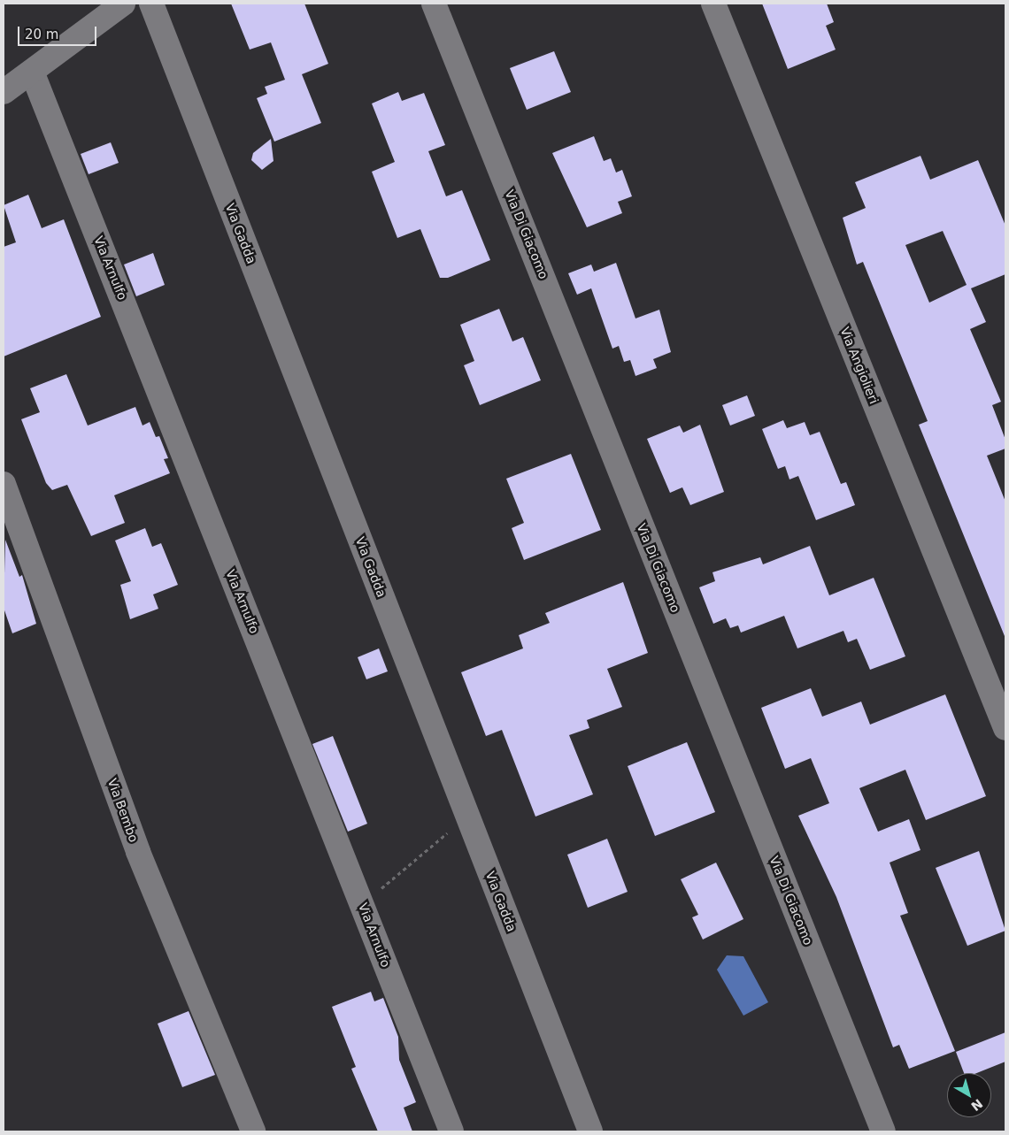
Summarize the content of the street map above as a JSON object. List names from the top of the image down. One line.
{"streets":{"street":["Via Gadda","Via Di Giacomo","Via Arnulfo","Via Angiolieri","Via Bembo"]},"scale_bar":"20 m","north":"bottom right"}
